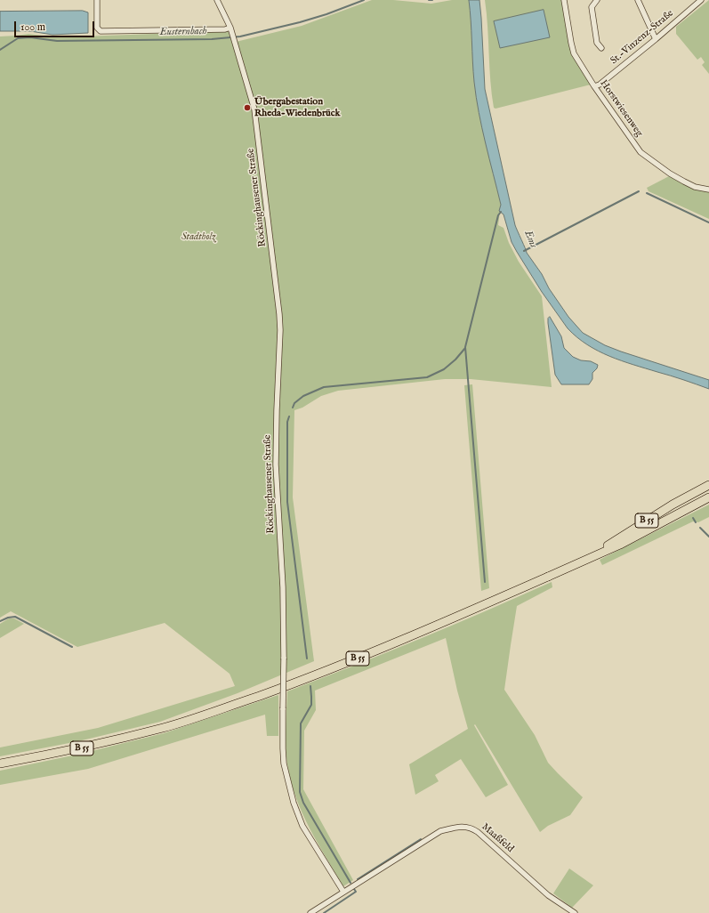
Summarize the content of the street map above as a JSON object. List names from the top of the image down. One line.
{"streets":{"main road":["B 55"],"street":["St.-Vinzenz-Straße","Horstwiesenweg","Röckinghausener Straße","Maaßfeld"]},"crossings":[["St.-Vinzenz-Straße","Horstwiesenweg"],["Röckinghausener Straße","Maaßfeld"]],"water":["Eusternbach","Ems"],"parks":["Stadtholz"],"places":["Übergabestation Rheda-Wiedenbrück"],"scale_bar":"100 m"}
